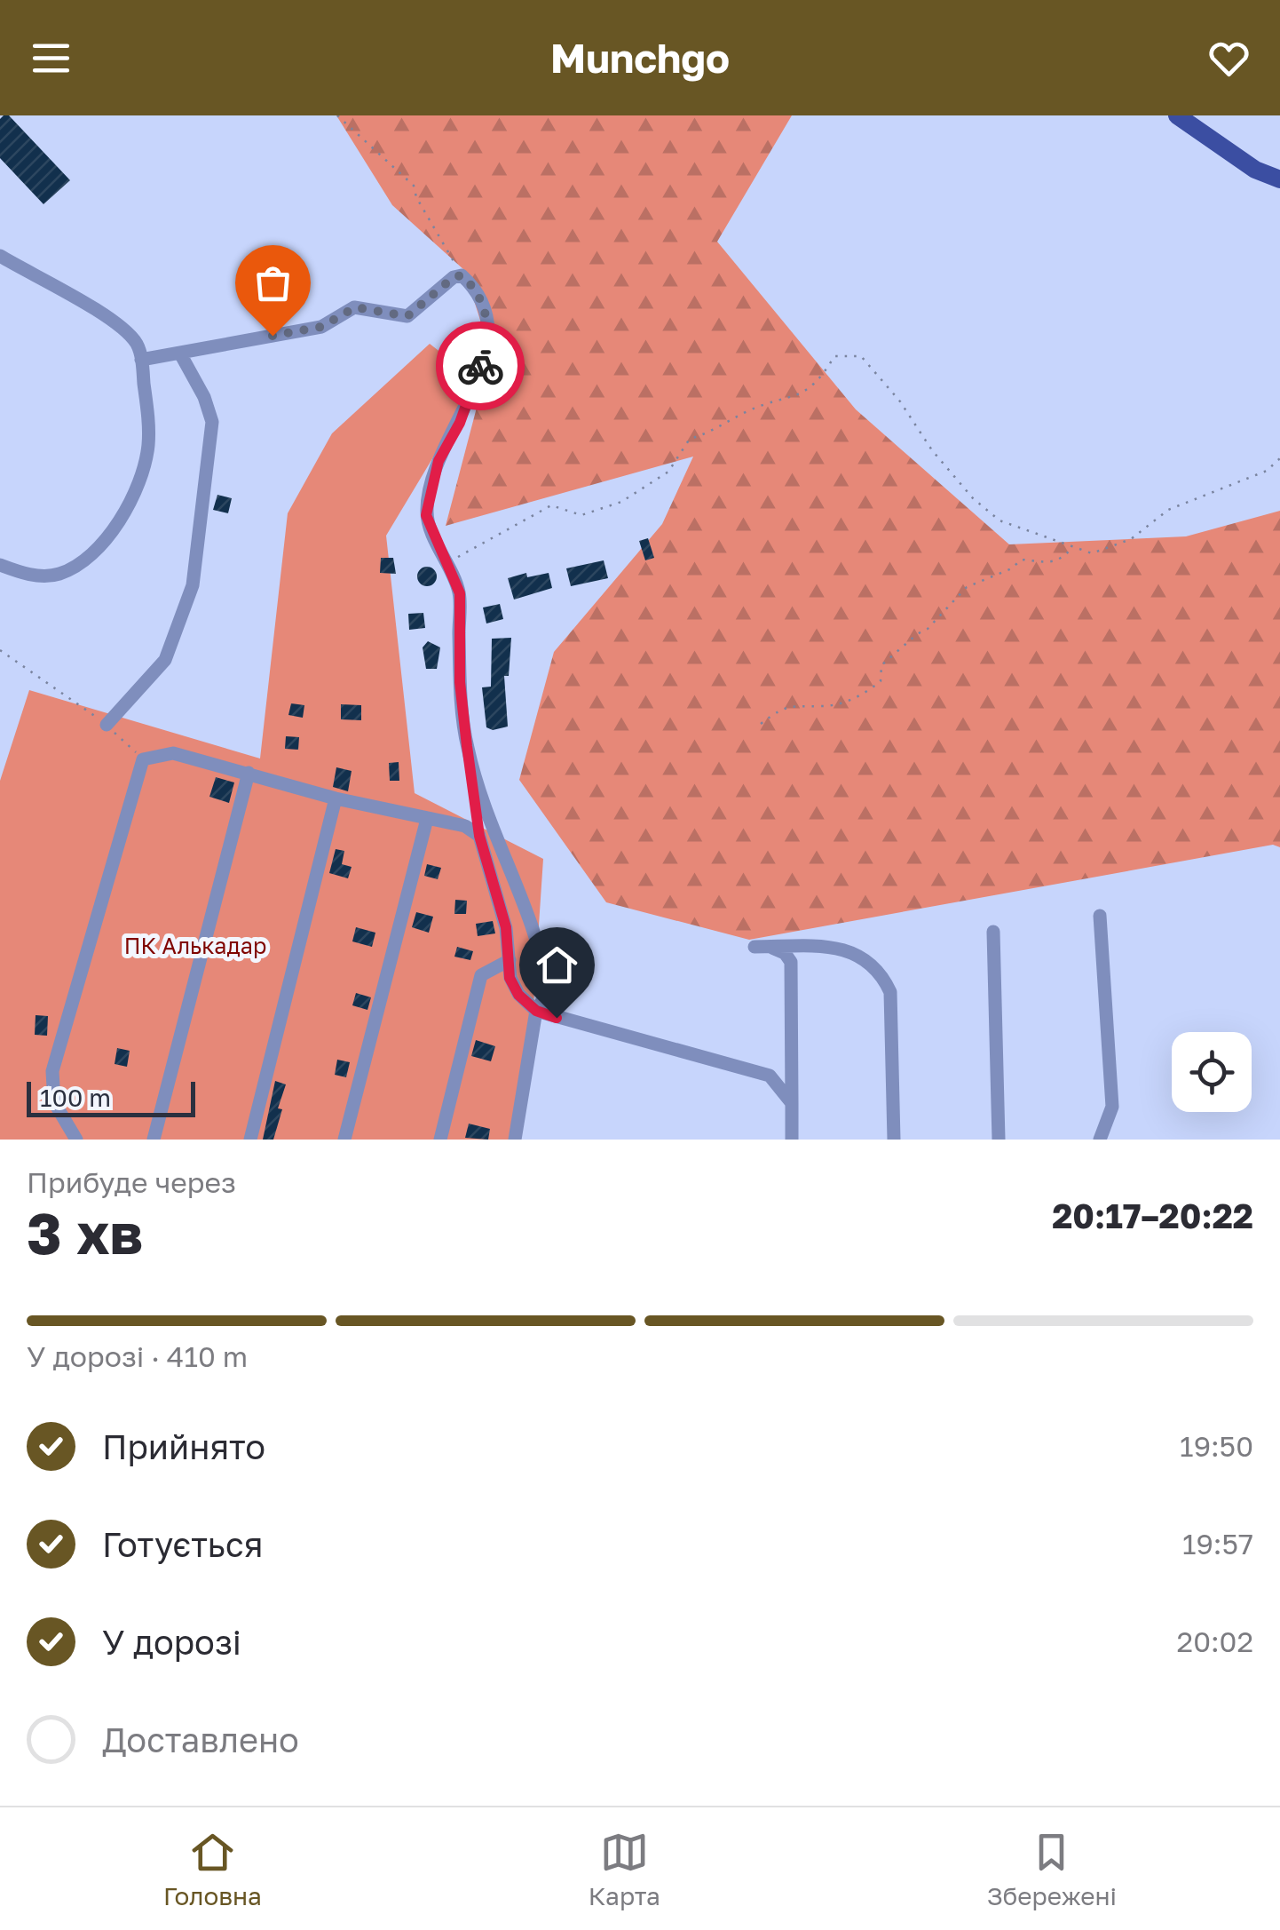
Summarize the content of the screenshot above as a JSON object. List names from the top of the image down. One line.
{"parks":["ПК Алькадар"],"scale_bar":"100 m","page":{"header":"Munchgo","scale":"100 m","heading":["3 хв","Прибуде через","20:17–20:22"],"bar":"У дорозі · 410 m","list":[["Прийнято","19:50"],["Готується","19:57"],["У дорозі","20:02"],"Доставлено"],"tabs":["Головна","Карта","Збережені"]}}
